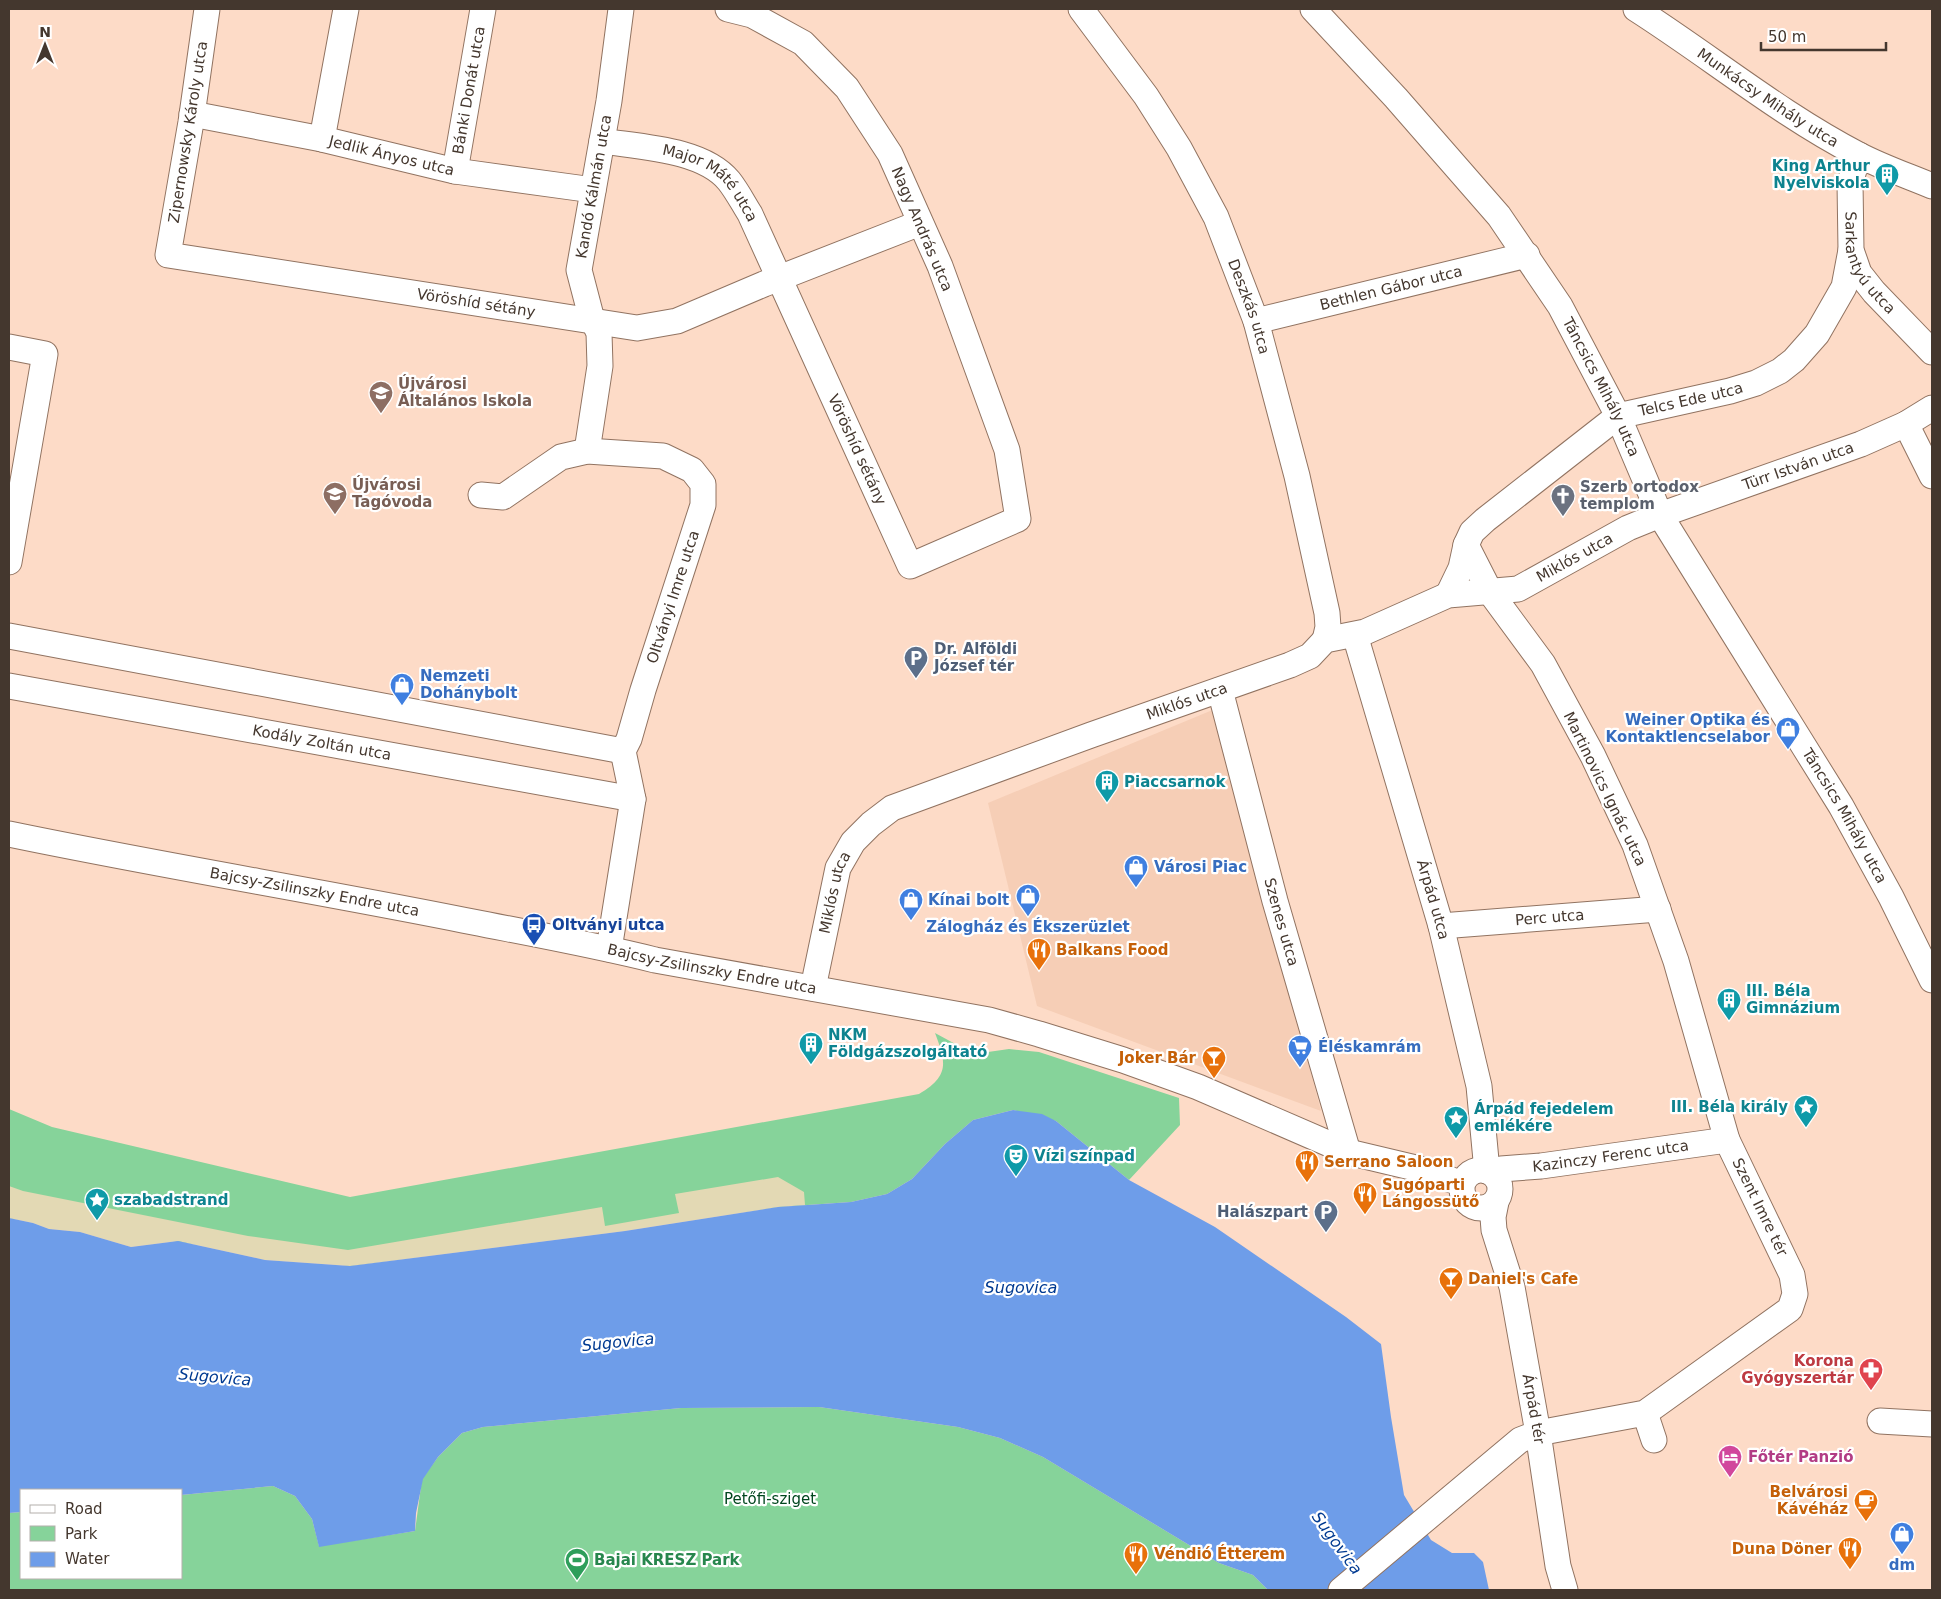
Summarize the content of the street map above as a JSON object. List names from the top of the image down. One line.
{"streets":{"street":["Bánki Donát utca","Munkácsy Mihály utca","Zipernowsky Károly utca","Jedlik Ányos utca","Kandó Kálmán utca","Major Máté utca","Nagy András utca","Sarkantyú utca","Bethlen Gábor utca","Vöröshíd sétány","Deszkás utca","Táncsics Mihály utca","Telcs Ede utca","Türr István utca","Miklós utca","Oltványi Imre utca","Kodály Zoltán utca","Martinovics Ignác utca","Bajcsy-Zsilinszky Endre utca","Árpád utca","Perc utca","Szenes utca","Kazinczy Ferenc utca","Szent Imre tér","Árpád tér"]},"crossings":[["Bánki Donát utca","Jedlik Ányos utca"],["Munkácsy Mihály utca","Sarkantyú utca"],["Zipernowsky Károly utca","Jedlik Ányos utca"],["Zipernowsky Károly utca","Vöröshíd sétány"],["Jedlik Ányos utca","Kandó Kálmán utca"],["Kandó Kálmán utca","Major Máté utca"],["Kandó Kálmán utca","Vöröshíd sétány"],["Kandó Kálmán utca","Oltványi Imre utca"],["Major Máté utca","Vöröshíd sétány"],["Nagy András utca","Vöröshíd sétány"],["Sarkantyú utca","Telcs Ede utca"],["Bethlen Gábor utca","Deszkás utca"],["Bethlen Gábor utca","Táncsics Mihály utca"],["Deszkás utca","Miklós utca"],["Táncsics Mihály utca","Telcs Ede utca"],["Táncsics Mihály utca","Türr István utca"],["Táncsics Mihály utca","Miklós utca"],["Telcs Ede utca","Miklós utca"],["Telcs Ede utca","Martinovics Ignác utca"],["Türr István utca","Miklós utca"],["Miklós utca","Martinovics Ignác utca"],["Miklós utca","Bajcsy-Zsilinszky Endre utca"],["Miklós utca","Árpád utca"],["Miklós utca","Szenes utca"],["Martinovics Ignác utca","Perc utca"],["Martinovics Ignác utca","Kazinczy Ferenc utca"],["Martinovics Ignác utca","Szent Imre tér"],["Bajcsy-Zsilinszky Endre utca","Árpád utca"],["Bajcsy-Zsilinszky Endre utca","Szenes utca"],["Bajcsy-Zsilinszky Endre utca","Kazinczy Ferenc utca"],["Bajcsy-Zsilinszky Endre utca","Árpád tér"],["Árpád utca","Perc utca"],["Árpád utca","Kazinczy Ferenc utca"],["Árpád utca","Árpád tér"],["Kazinczy Ferenc utca","Szent Imre tér"],["Kazinczy Ferenc utca","Árpád tér"]],"water":["Sugovica"],"parks":["Petőfi-sziget"],"places":{"building":["King Arthur Nyelviskola","Piaccsarnok","III. Béla Gimnázium","NKM Földgázszolgáltató"],"school or university":["Újvárosi Általános Iskola","Újvárosi Tagóvoda"],"church":["Szerb ortodox templom"],"parking":["Dr. Alföldi József tér","Halászpart"],"shop":["Nemzeti Dohánybolt","Weiner Optika és Kontaktlencselabor","Városi Piac","Zálogház és Ékszerüzlet","Kínai bolt","dm"],"bus stop":["Oltványi utca"],"restaurant":["Balkans Food","Serrano Saloon","Sugóparti Lángossütő","Duna Döner","Véndió Étterem"],"supermarket":["Éléskamrám"],"bar":["Joker Bár","Daniel's Cafe"],"place":["III. Béla király","Árpád fejedelem emlékére","szabadstrand"],"theatre":["Vízi színpad"],"pharmacy":["Korona Gyógyszertár"],"hotel":["Főtér Panzió"],"cafe":["Belvárosi Kávéház"],"sports":["Bajai KRESZ Park"]},"legend":["Road","Park","Water"],"scale_bar":"50 m","north":"top"}
